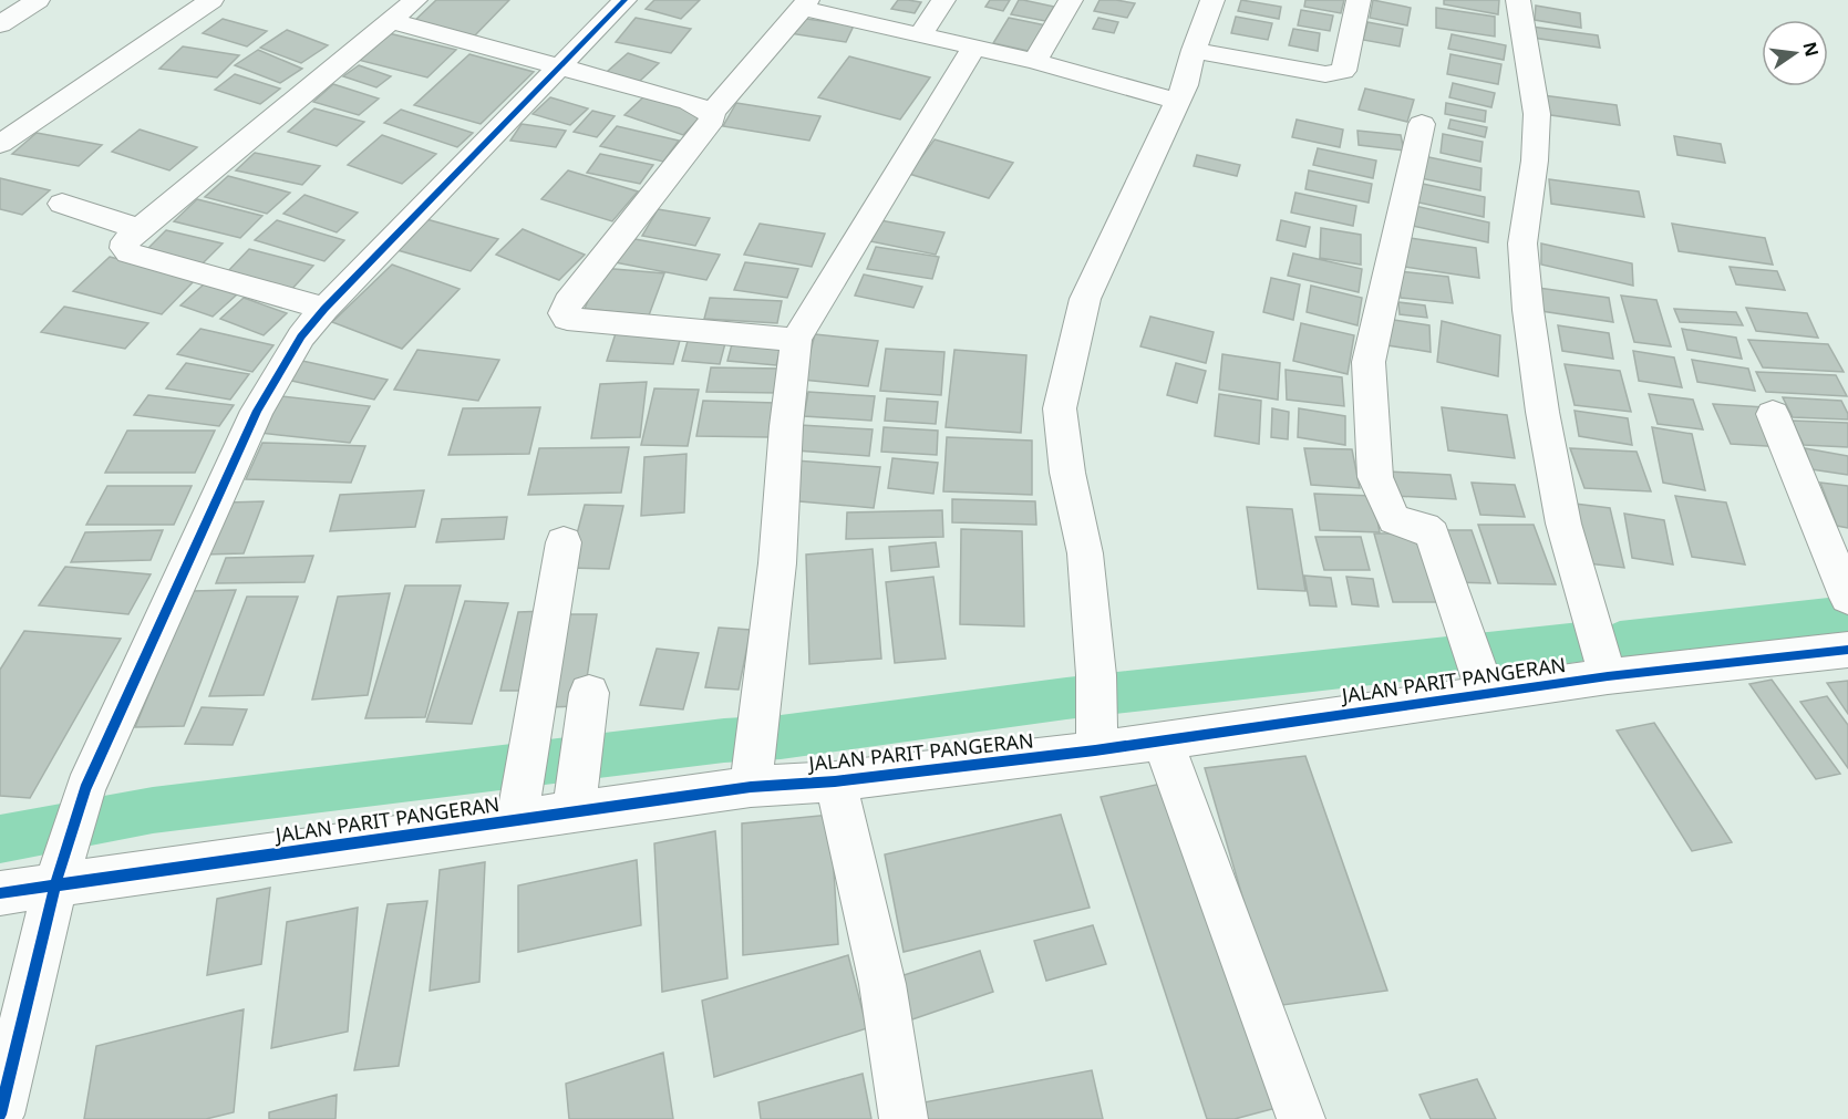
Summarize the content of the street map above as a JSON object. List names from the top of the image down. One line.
{"streets":{"street":["JALAN PARIT PANGERAN"]},"north":"right"}
